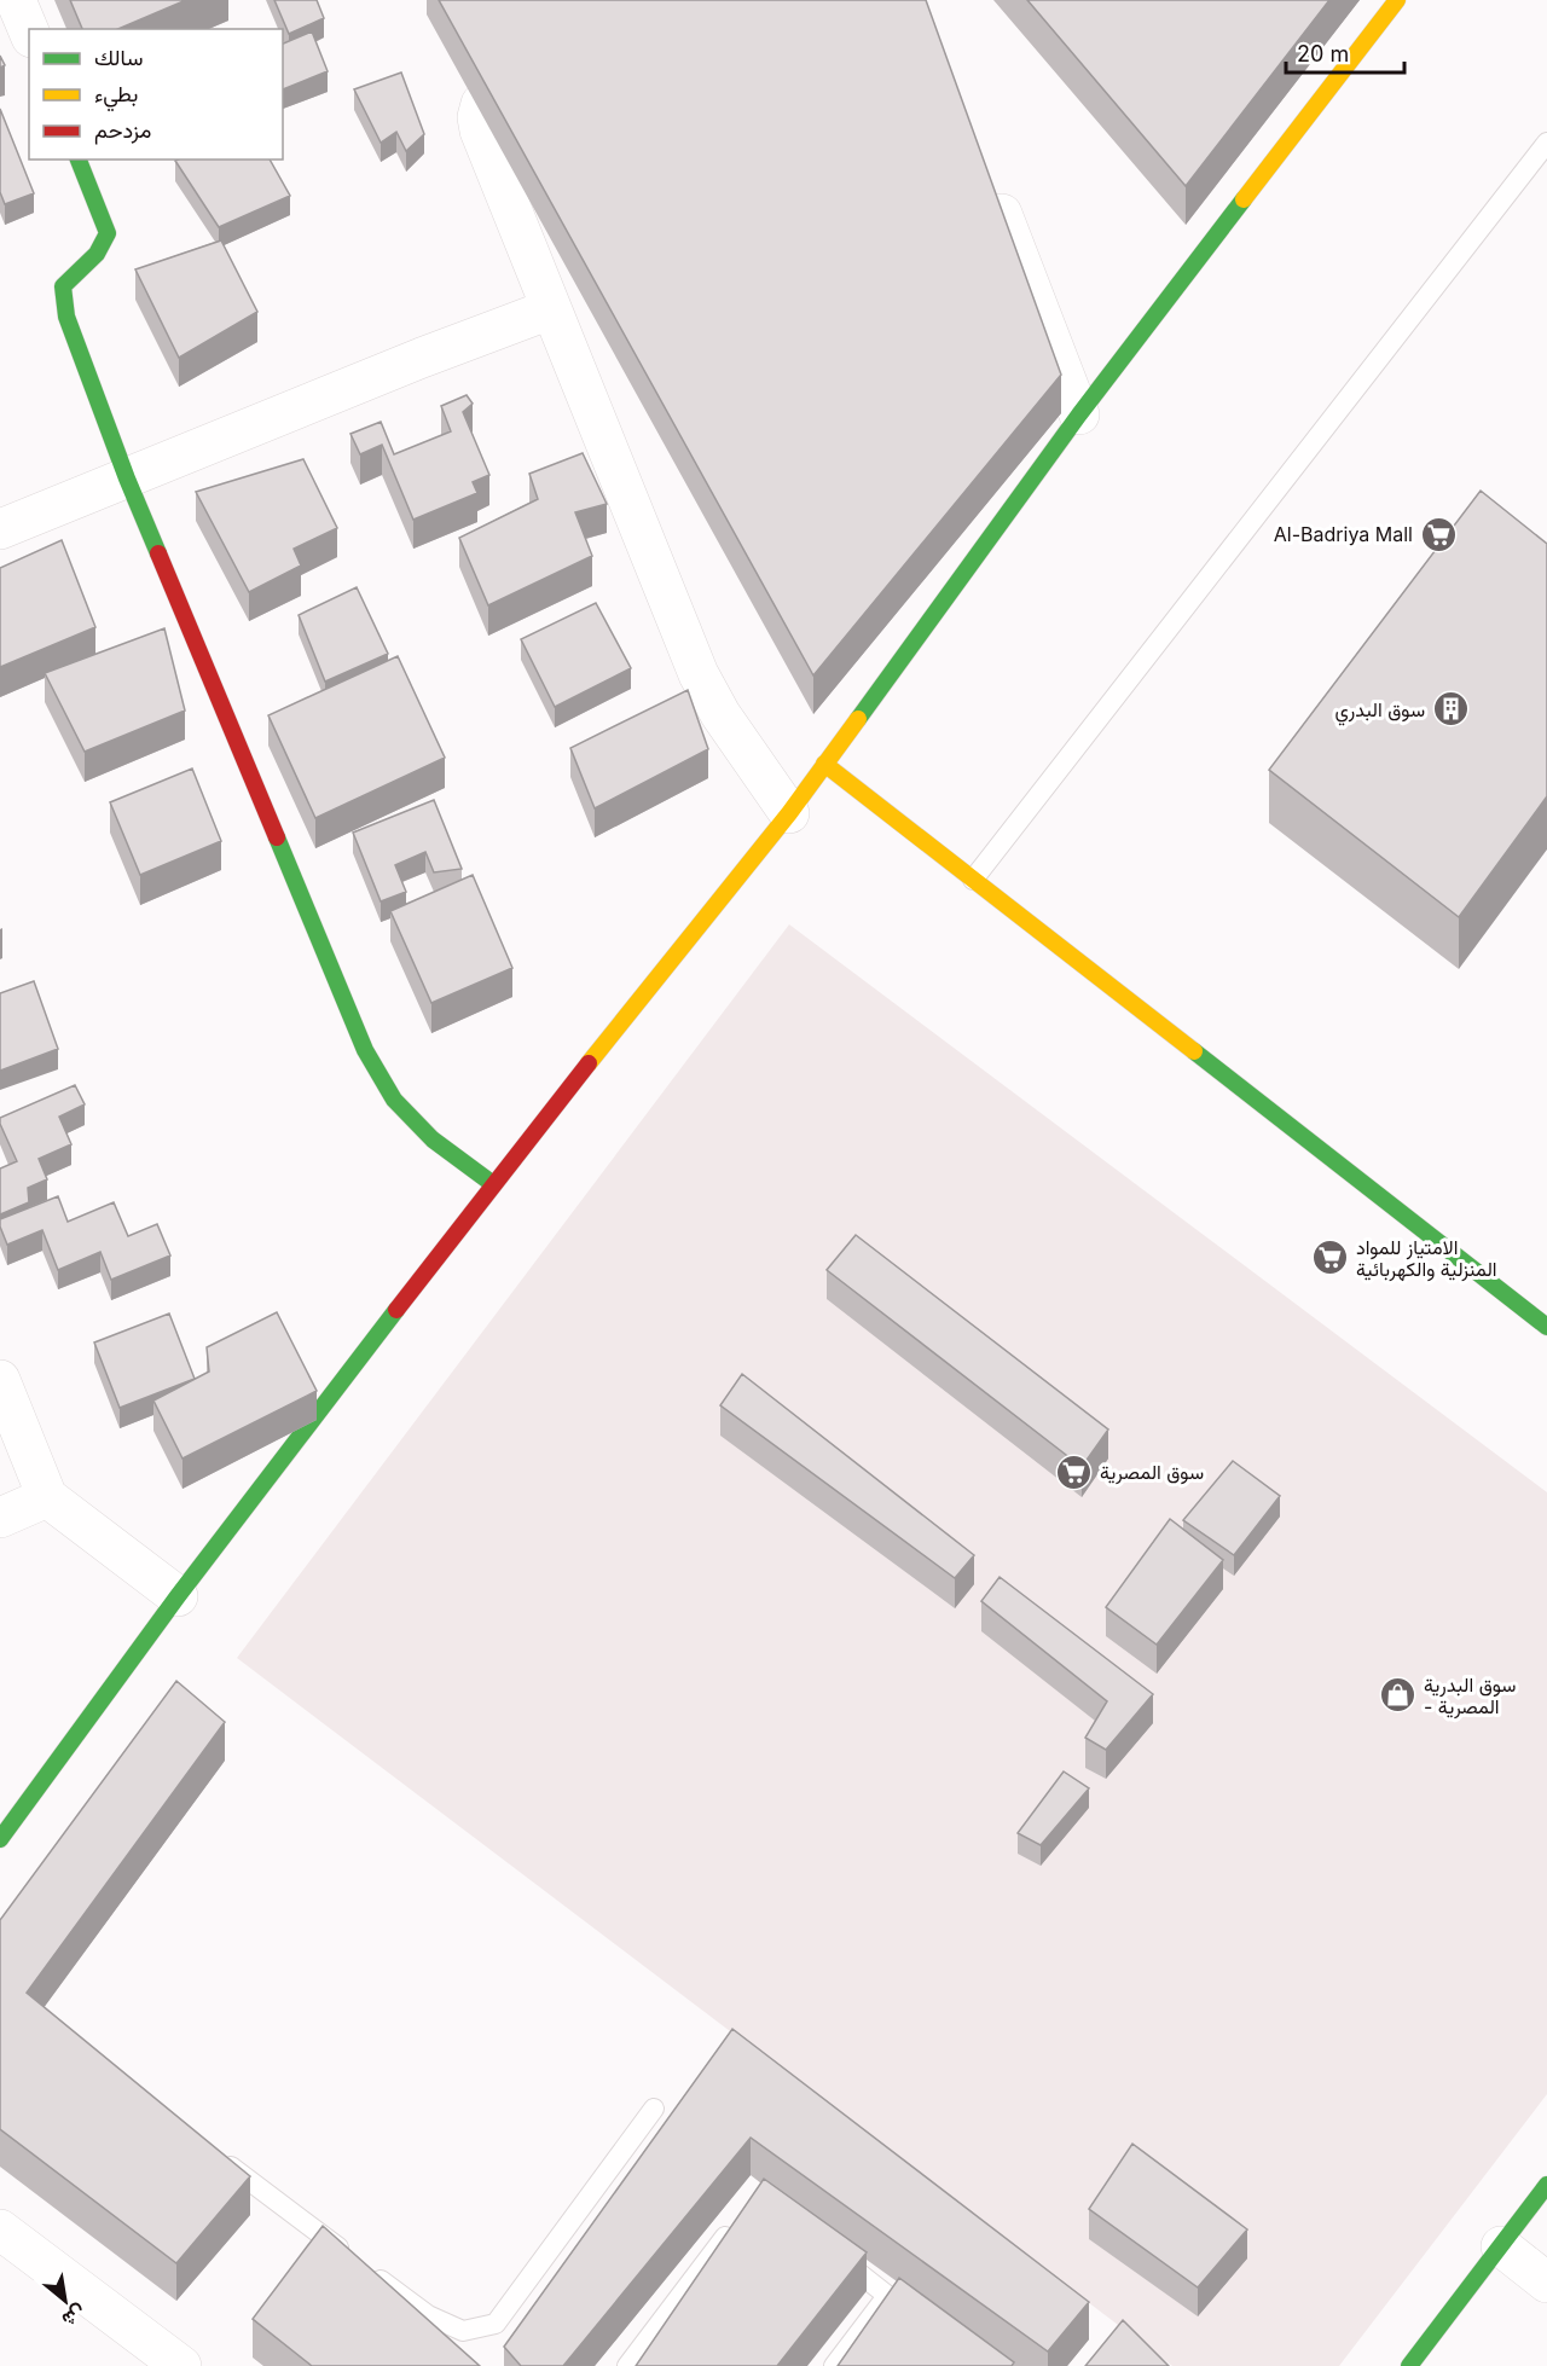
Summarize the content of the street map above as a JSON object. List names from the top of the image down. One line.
{"places":{"supermarket":["Al-Badriya Mall","الامتياز للمواد المنزلية والكهربائية","سوق المصرية"],"building":["سوق البدري"],"shop":["سوق البدرية - المصرية"]},"legend":["سالك","بطيء","مزدحم"],"scale_bar":"20 m","north":"bottom right"}
